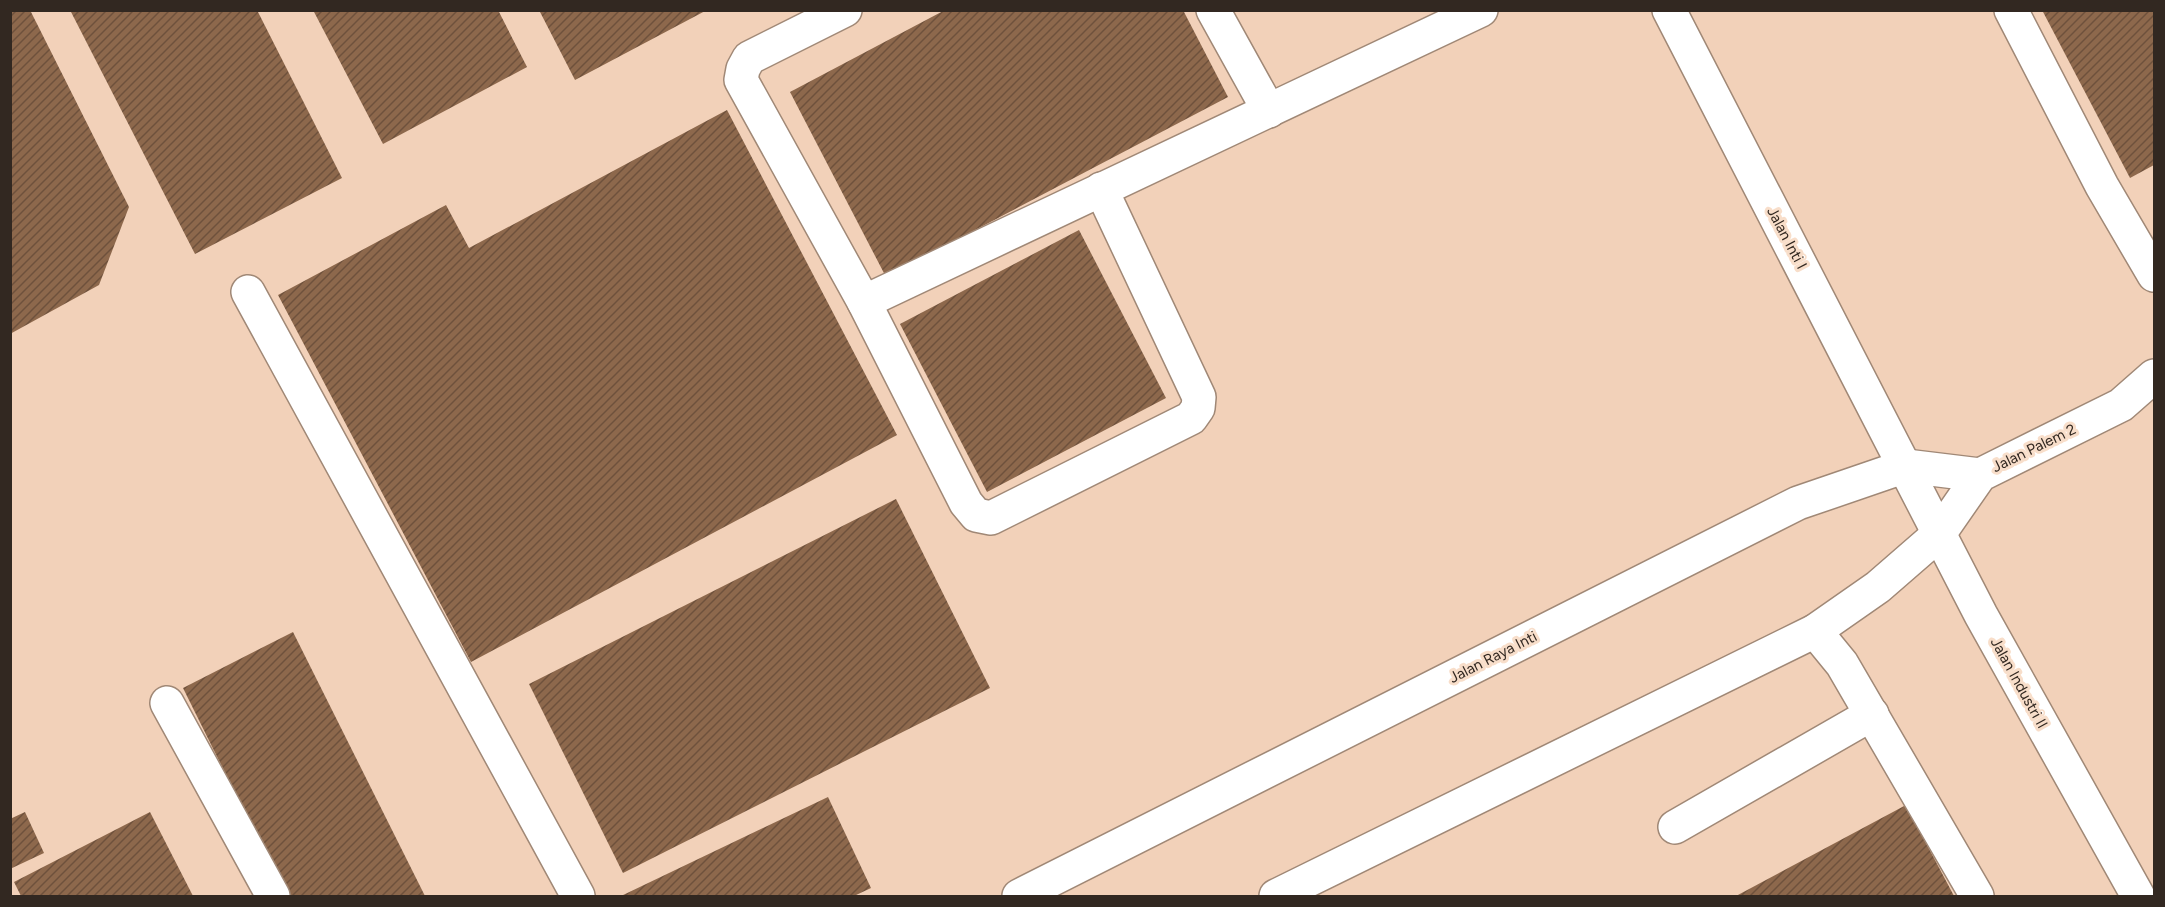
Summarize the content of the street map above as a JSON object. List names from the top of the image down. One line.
{"streets":{"street":["Jalan Inti I","Jalan Palem 2","Jalan Raya Inti","Jalan Industri II"]},"crossings":[["Jalan Inti I","Jalan Raya Inti"],["Jalan Inti I","Jalan Industri II"],["Jalan Palem 2","Jalan Raya Inti"],["Jalan Palem 2","Jalan Industri II"],["Jalan Raya Inti","Jalan Industri II"]]}
